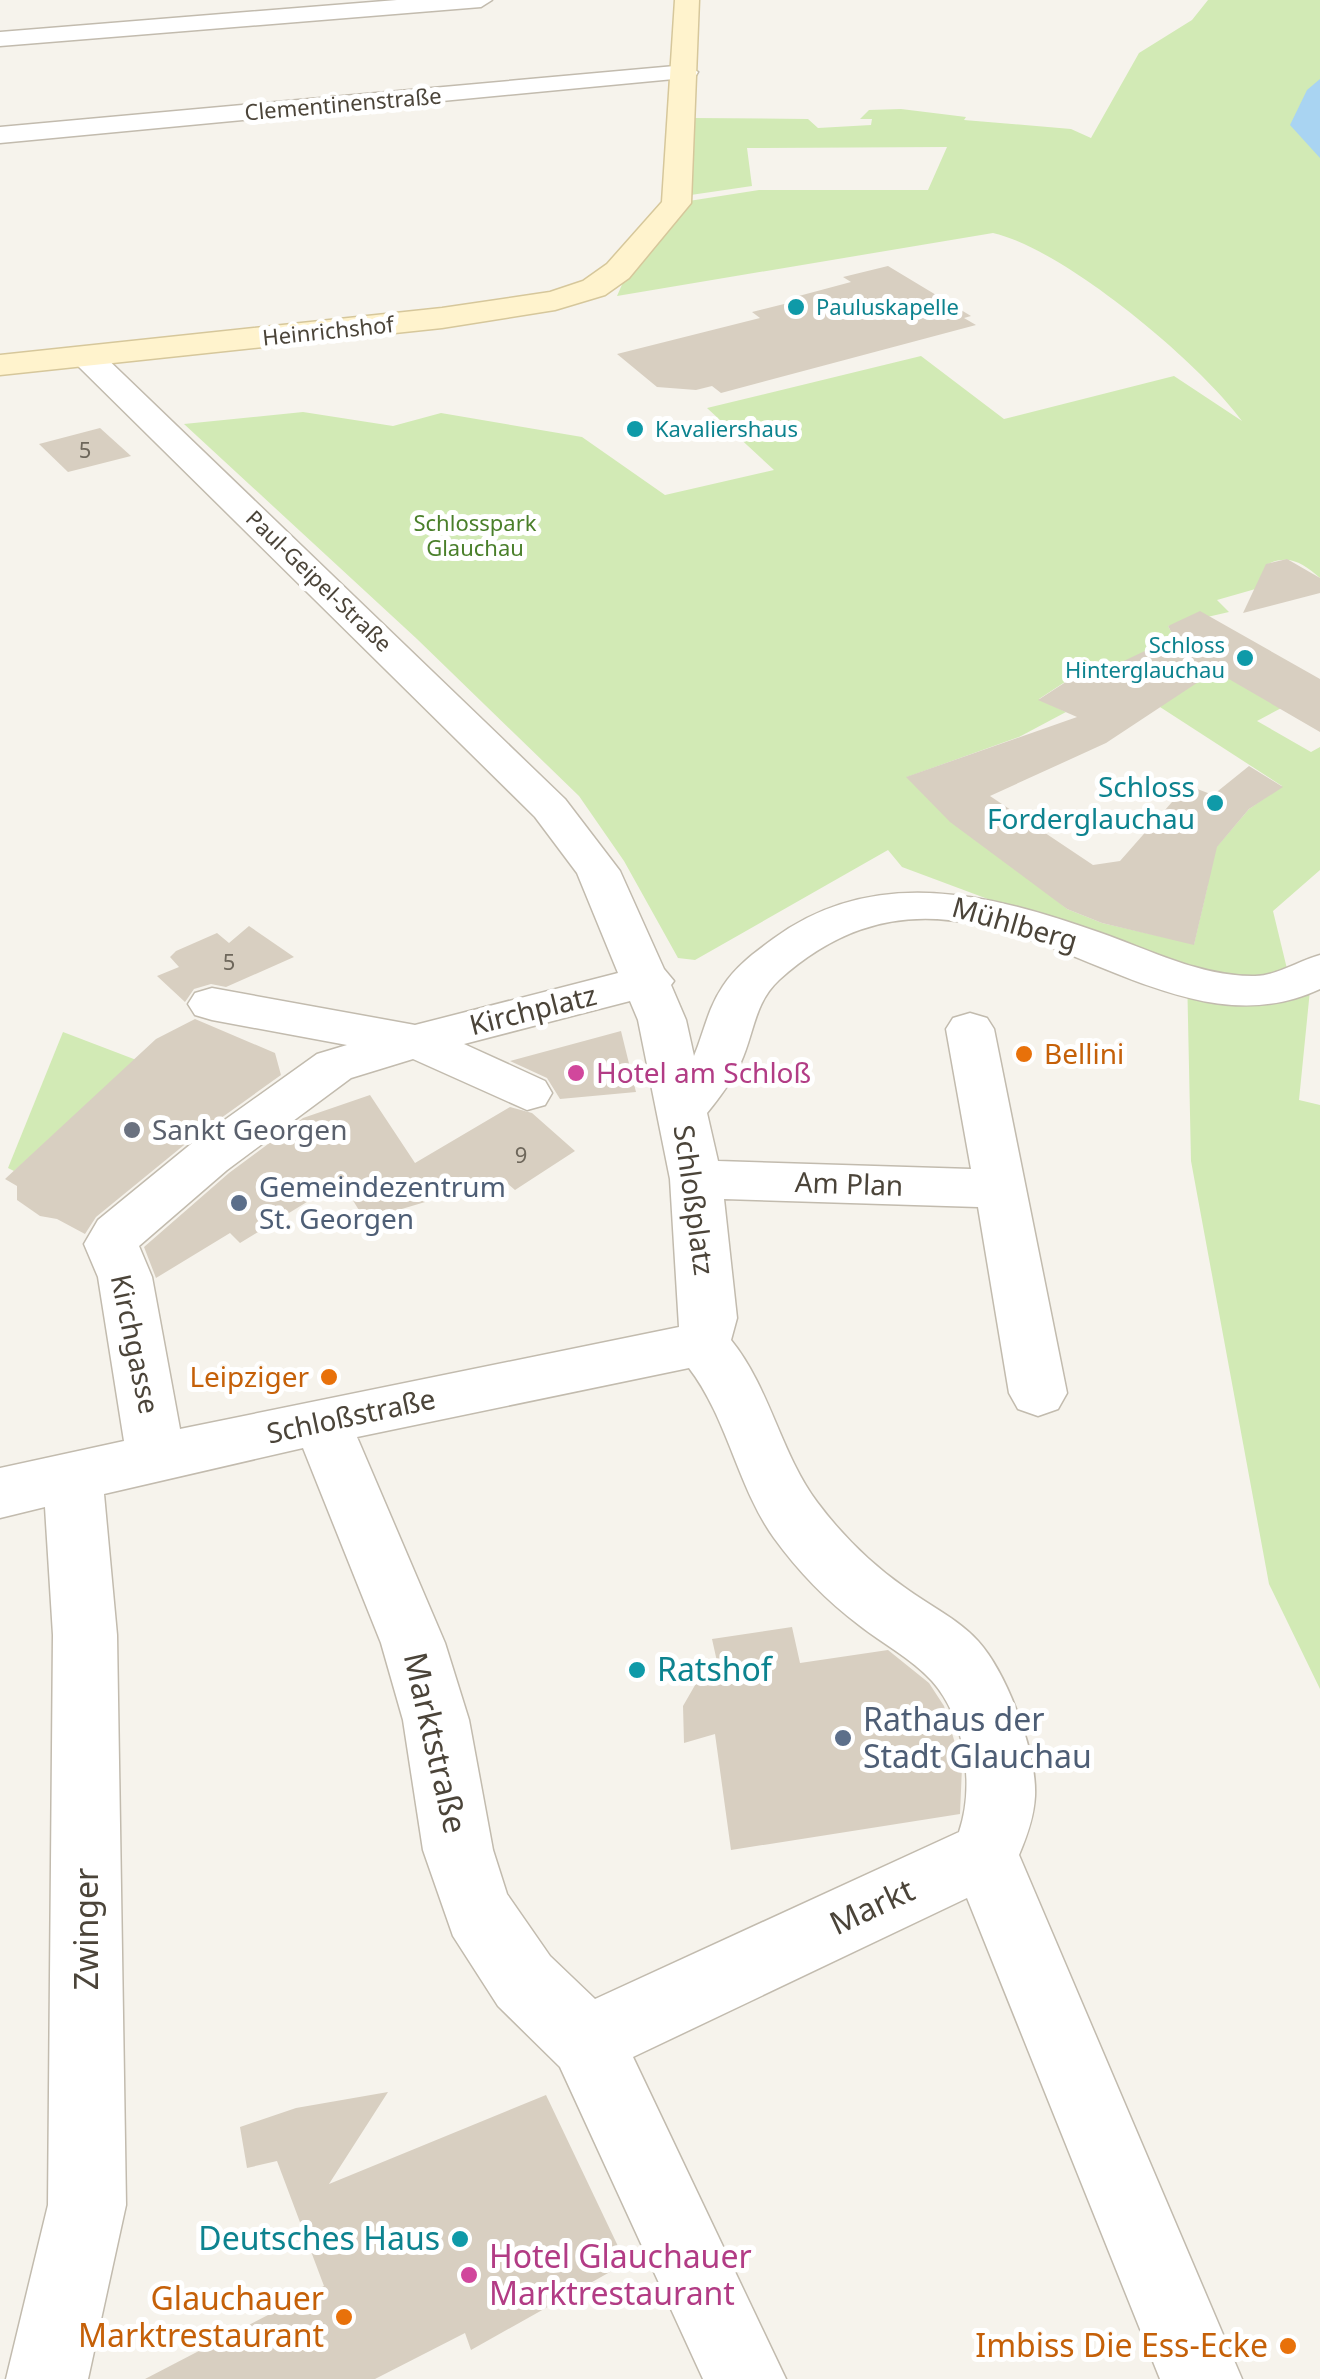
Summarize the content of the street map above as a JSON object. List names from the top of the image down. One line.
{"streets":{"street":["Clementinenstraße","Heinrichshof","Paul-Geipel-Straße","Mühlberg","Kirchplatz","Am Plan","Schloßplatz","Kirchgasse","Schloßstraße","Marktstraße","Markt","Zwinger"]},"crossings":[["Clementinenstraße","Heinrichshof"],["Heinrichshof","Paul-Geipel-Straße"],["Paul-Geipel-Straße","Schloßplatz"],["Mühlberg","Schloßplatz"],["Kirchplatz","Schloßplatz"],["Kirchplatz","Kirchgasse"],["Am Plan","Schloßplatz"],["Schloßplatz","Schloßstraße"],["Kirchgasse","Schloßstraße"],["Schloßstraße","Marktstraße"],["Schloßstraße","Zwinger"],["Marktstraße","Markt"]],"parks":["Schlosspark Glauchau"],"places":["Pauluskapelle","Kavaliershaus","Schloss Hinterglauchau","Schloss Forderglauchau","Bellini","Hotel am Schloß","Sankt Georgen","Gemeindezentrum St. Georgen","Leipziger","Ratshof","Rathaus der Stadt Glauchau","Deutsches Haus","Hotel Glauchauer Marktrestaurant","Glauchauer Marktrestaurant","Imbiss Die Ess-Ecke"],"house_numbers":["5","5","9"]}
